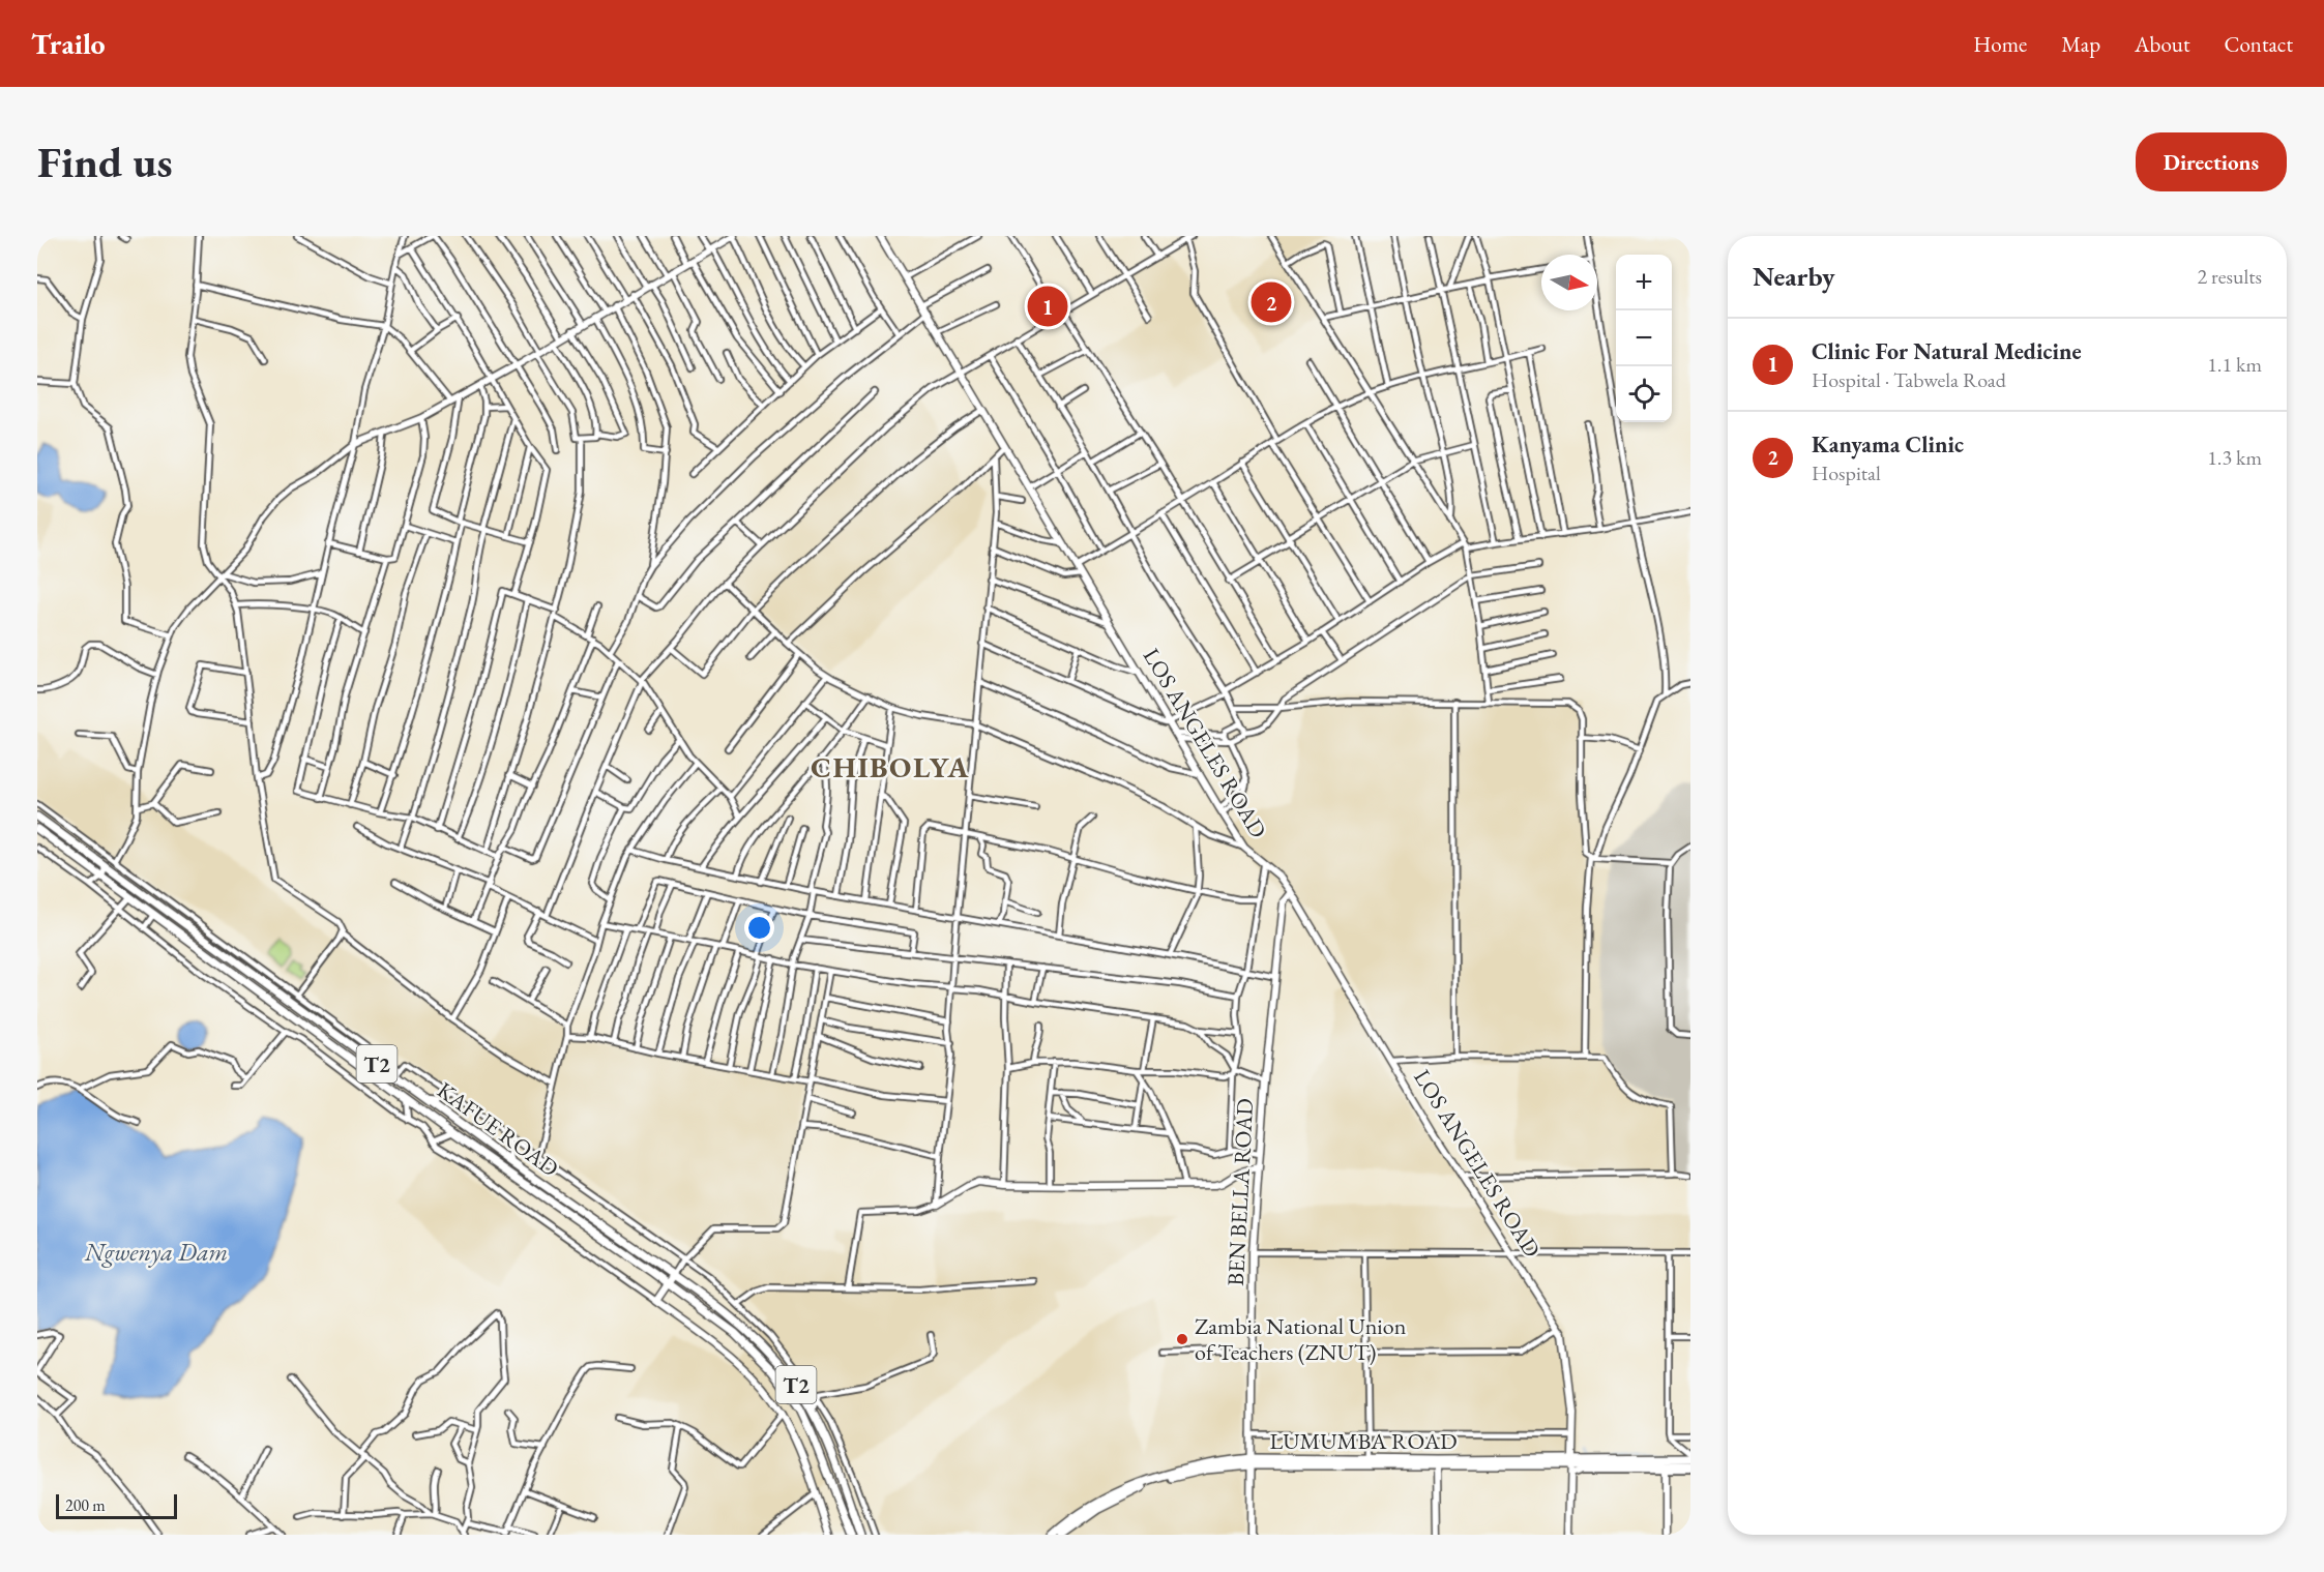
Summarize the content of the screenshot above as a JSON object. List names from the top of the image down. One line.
{"streets":{"main road":["LOS ANGELES ROAD","T2","KAFUE ROAD","BEN BELLA ROAD","LUMUMBA ROAD"]},"crossings":[["LOS ANGELES ROAD","BEN BELLA ROAD"],["LOS ANGELES ROAD","LUMUMBA ROAD"],["BEN BELLA ROAD","LUMUMBA ROAD"]],"districts":["CHIBOLYA"],"water":["Ngwenya Dam"],"places":["Zambia National Union of Teachers (ZNUT)"],"scale_bar":"200 m","north":"right","page":{"header":"Trailo","nav":["Home","Map","About","Contact"],"buttons":"Directions","title":"Find us","heading":["Nearby","2 results"],"map_buttons":["+","−"],"pins":["2","1"],"list":[{"mark":"1","name":"Clinic For Natural Medicine","note":"Hospital · Tabwela Road","value":"1.1 km"},{"mark":"2","name":"Kanyama Clinic","note":"Hospital","value":"1.3 km"}],"scale":"200 m"}}
